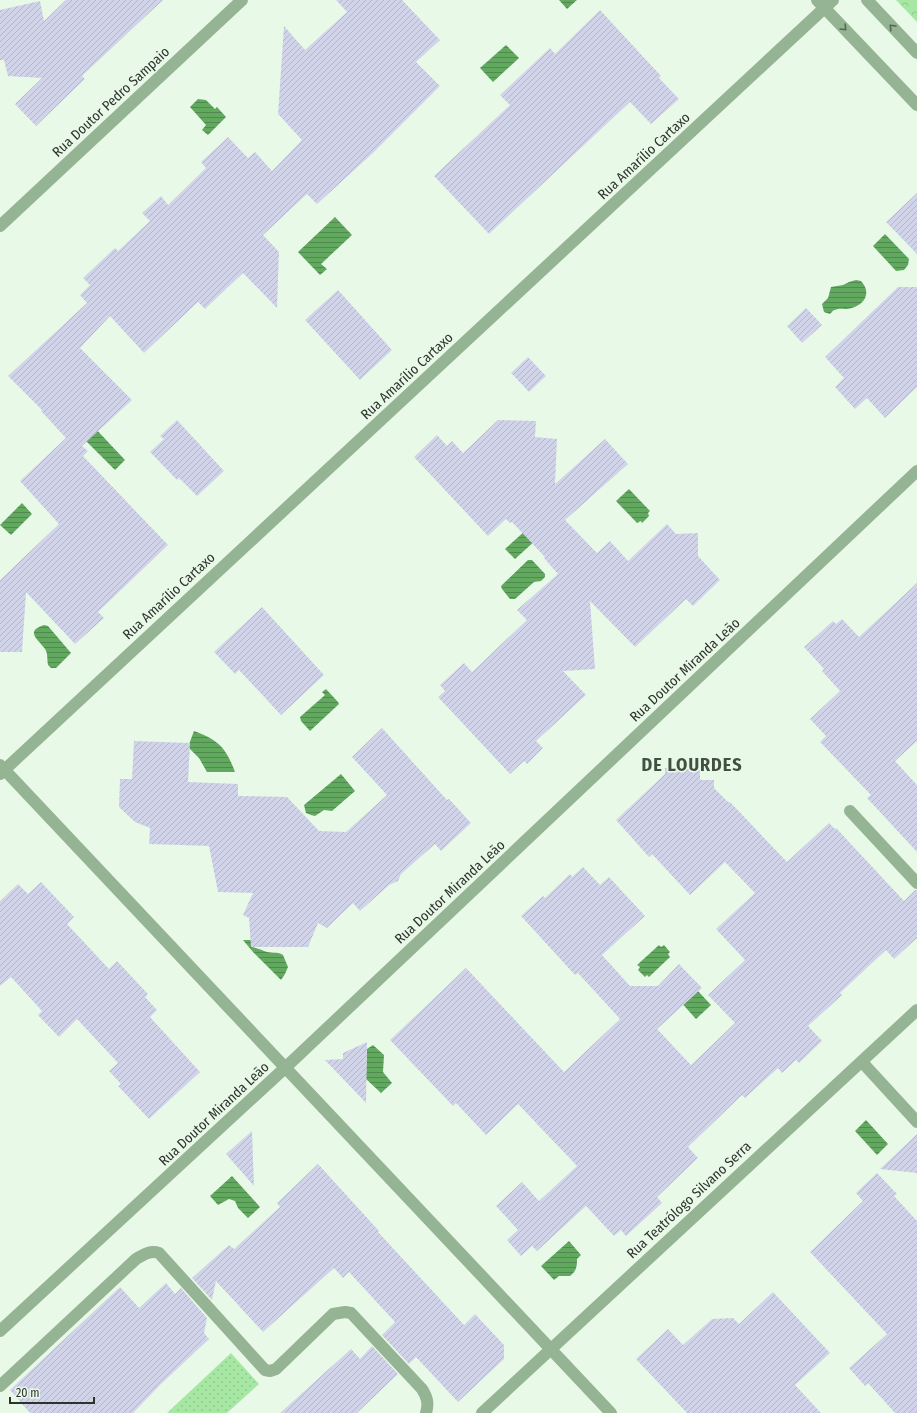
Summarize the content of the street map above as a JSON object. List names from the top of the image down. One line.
{"streets":{"street":["Rua Doutor Pedro Sampaio","Rua Amarílio Cartaxo","Rua Doutor Miranda Leão","Rua Teatrólogo Silvano Serra"]},"districts":["DE LOURDES"],"scale_bar":"20 m"}
